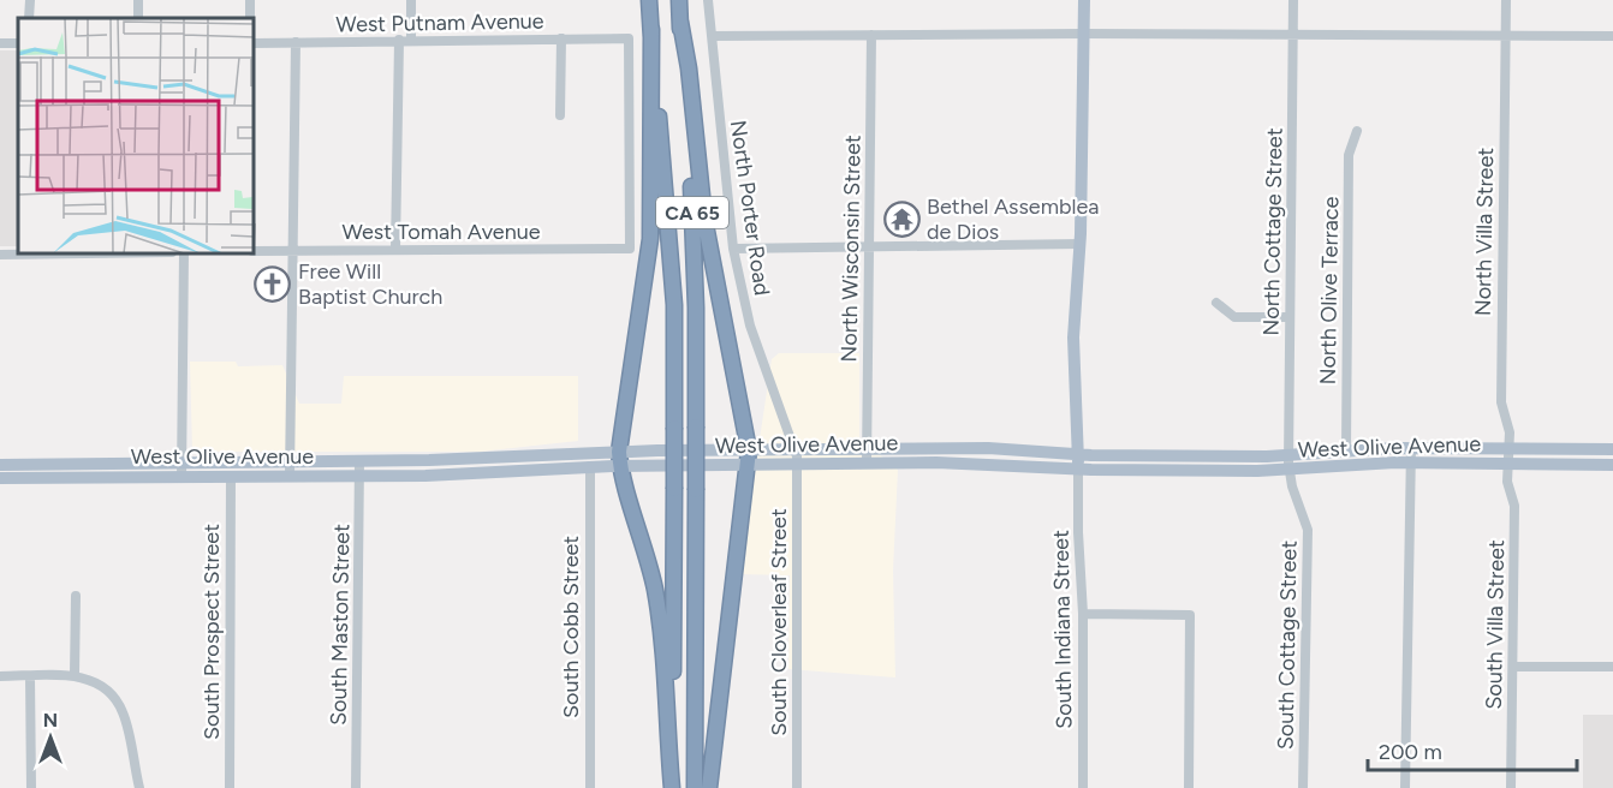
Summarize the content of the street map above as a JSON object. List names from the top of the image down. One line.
{"streets":{"highway":["CA 65"],"main road":["West Olive Avenue"],"street":["West Putnam Avenue","North Porter Road","West Tomah Avenue","North Cottage Street","North Villa Street","North Wisconsin Street","North Olive Terrace","South Cloverleaf Street","South Maston Street","South Villa Street","South Cobb Street","South Indiana Street","South Prospect Street","South Cottage Street"]},"crossings":[["West Putnam Avenue","West Tomah Avenue"],["North Porter Road","West Olive Avenue"],["North Porter Road","South Cloverleaf Street"],["North Cottage Street","West Olive Avenue"],["North Cottage Street","South Cottage Street"],["North Villa Street","West Olive Avenue"],["North Villa Street","South Villa Street"],["North Wisconsin Street","West Olive Avenue"],["North Olive Terrace","West Olive Avenue"],["West Olive Avenue","South Cloverleaf Street"],["West Olive Avenue","South Maston Street"],["West Olive Avenue","South Villa Street"],["West Olive Avenue","South Cobb Street"],["West Olive Avenue","South Indiana Street"],["West Olive Avenue","South Prospect Street"],["West Olive Avenue","South Cottage Street"]],"places":{"temple":["Bethel Assemblea de Dios"],"church":["Free Will Baptist Church"]},"scale_bar":"200 m","north":"top"}
